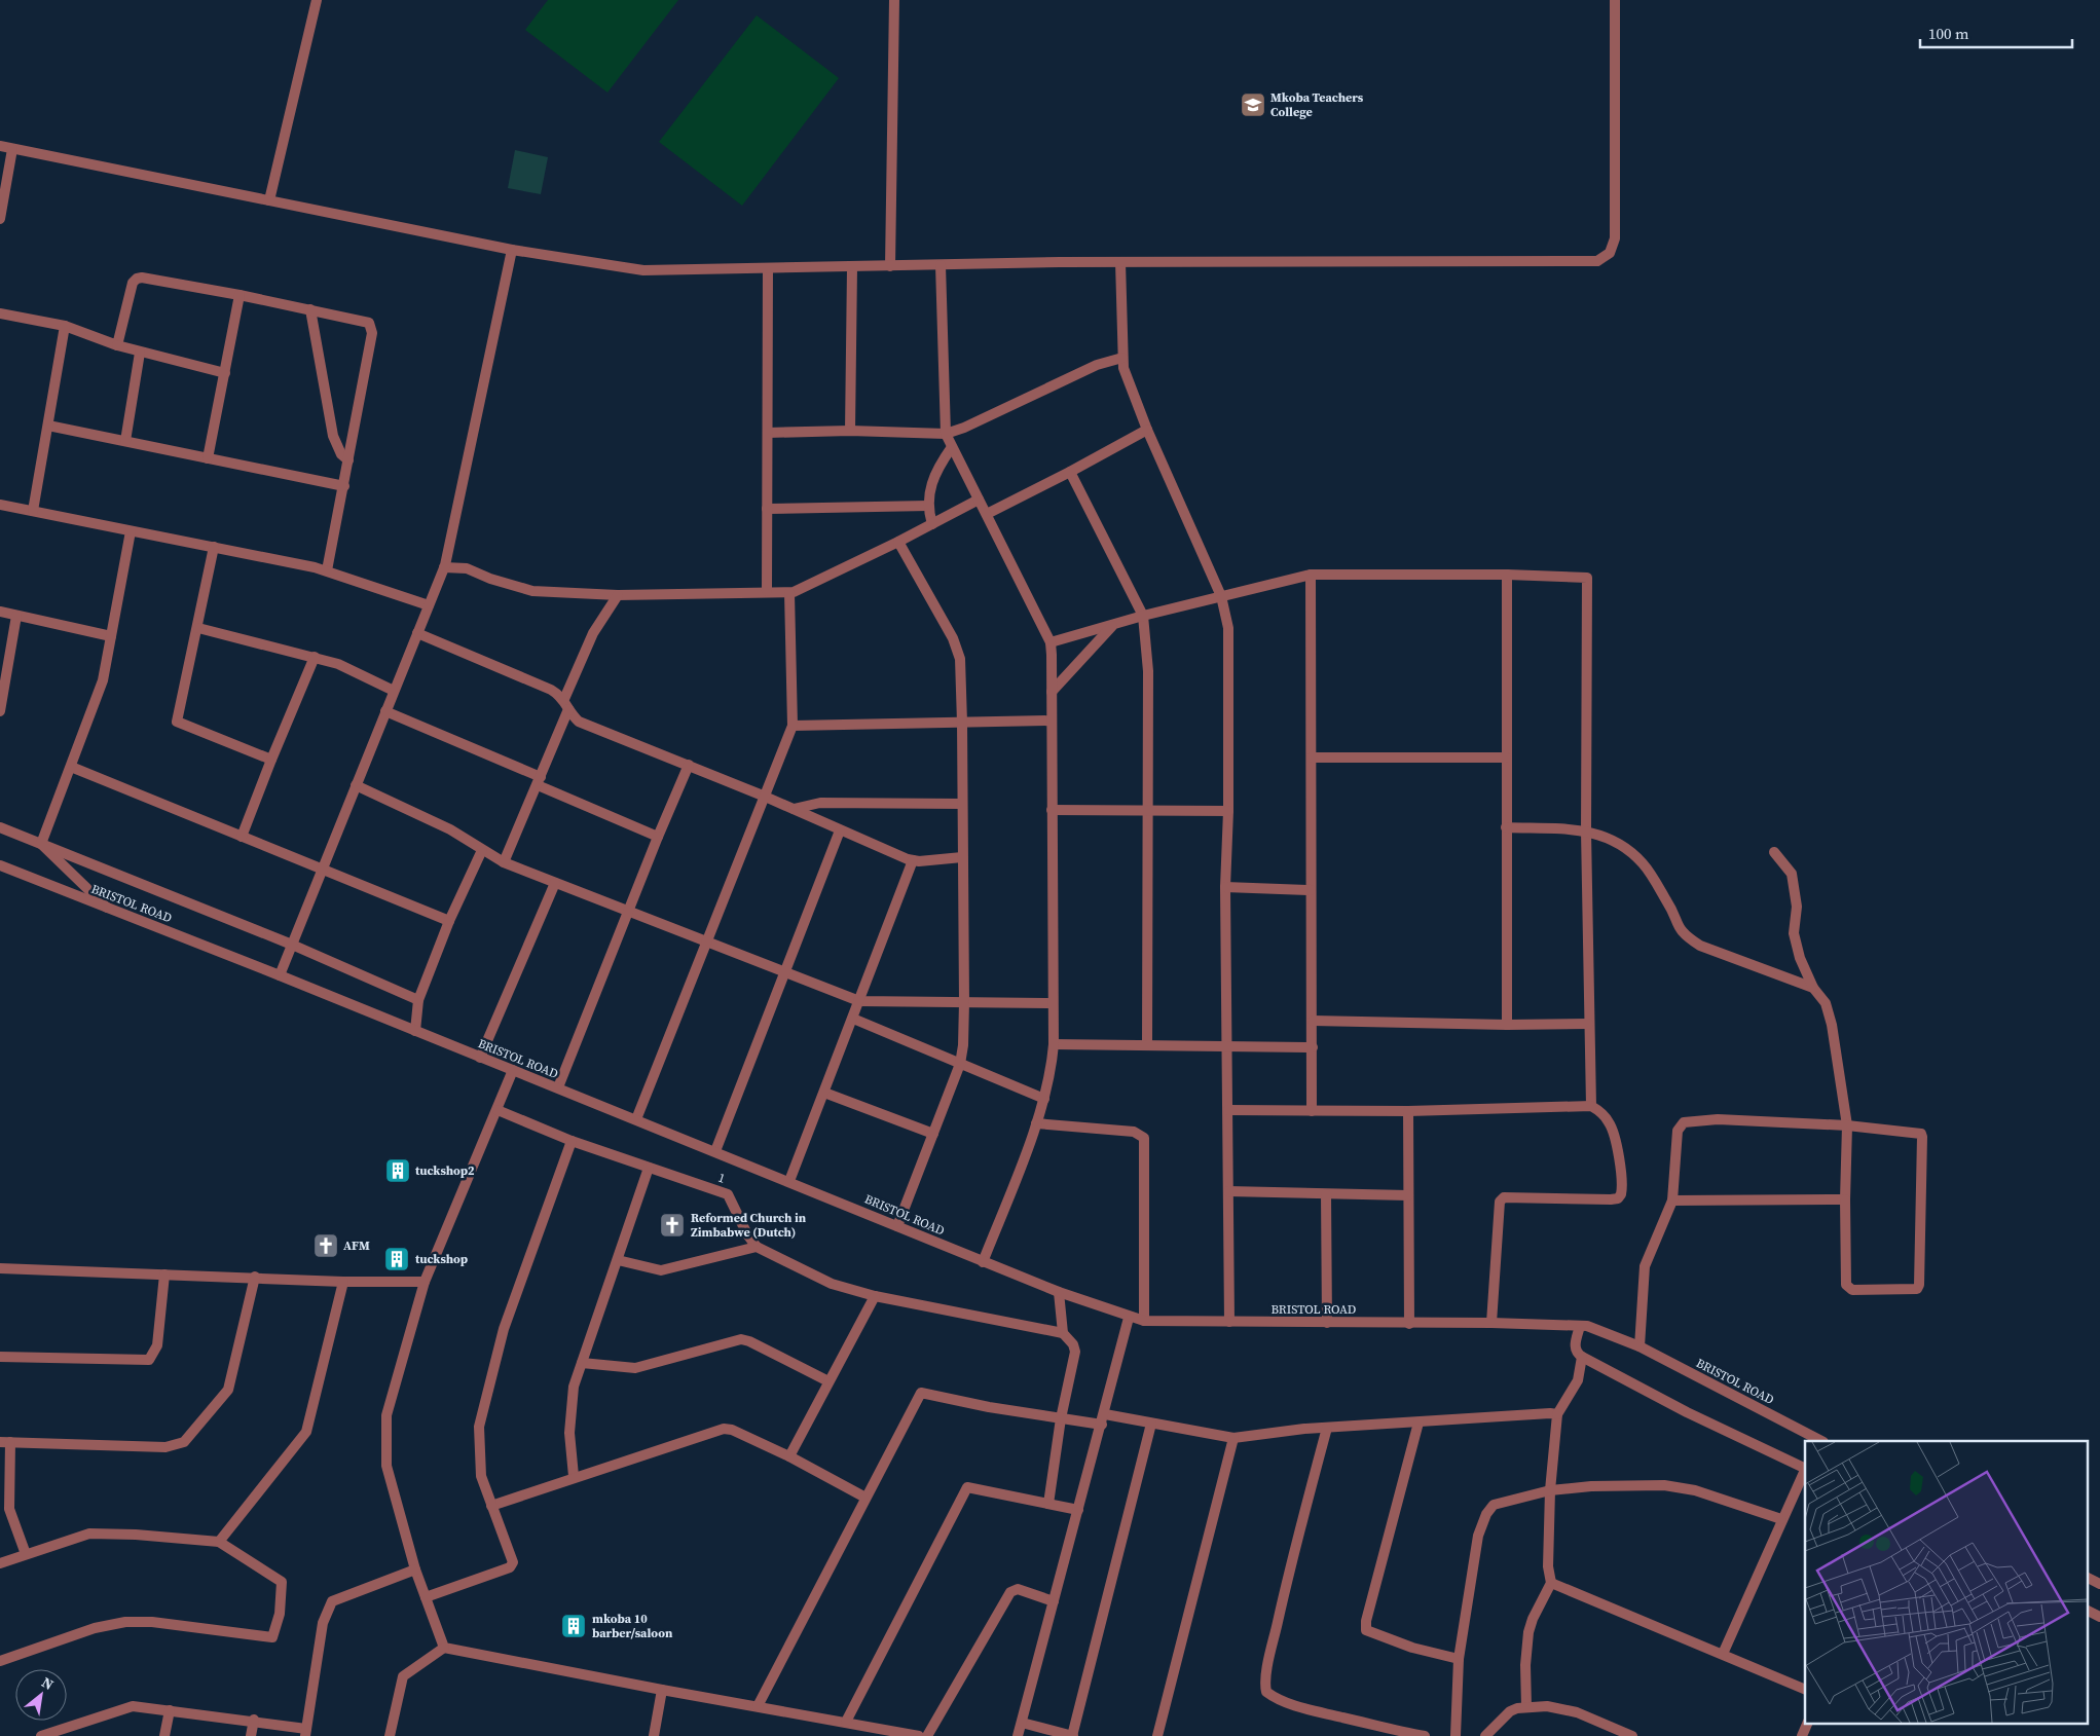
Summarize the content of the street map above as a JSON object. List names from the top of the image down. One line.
{"streets":{"street":["BRISTOL ROAD","1"]},"places":{"school or university":["Mkoba Teachers College"],"building":["tuckshop2","tuckshop","mkoba 10 barber/saloon"],"church":["Reformed Church in Zimbabwe (Dutch)","AFM"]},"scale_bar":"100 m","north":"top right"}
